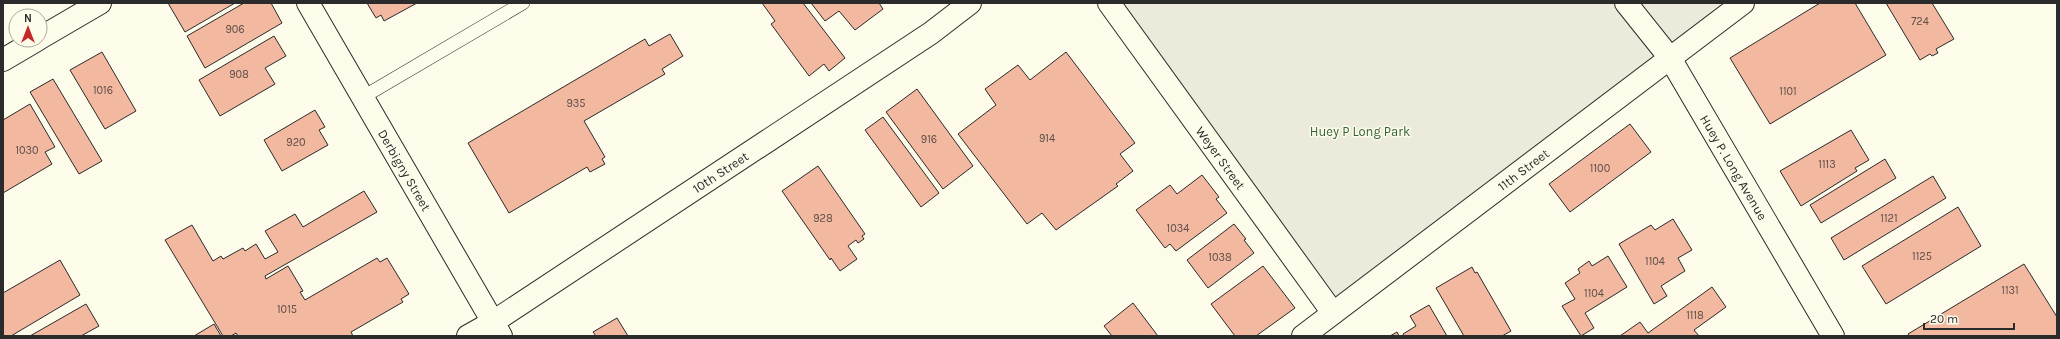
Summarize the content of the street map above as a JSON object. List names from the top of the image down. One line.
{"streets":{"street":["Weyer Street","Huey P. Long Avenue","11th Street","Derbigny Street","10th Street"]},"crossings":[["Weyer Street","11th Street"],["Huey P. Long Avenue","11th Street"],["Derbigny Street","10th Street"]],"parks":["Huey P Long Park"],"house_numbers":["724","906","908","1016","1101","935","914","916","920","1030","1113","1100","928","1121","1034","1125","1038","1104","1131","1104","1015","1118"],"scale_bar":"20 m","north":"top"}
